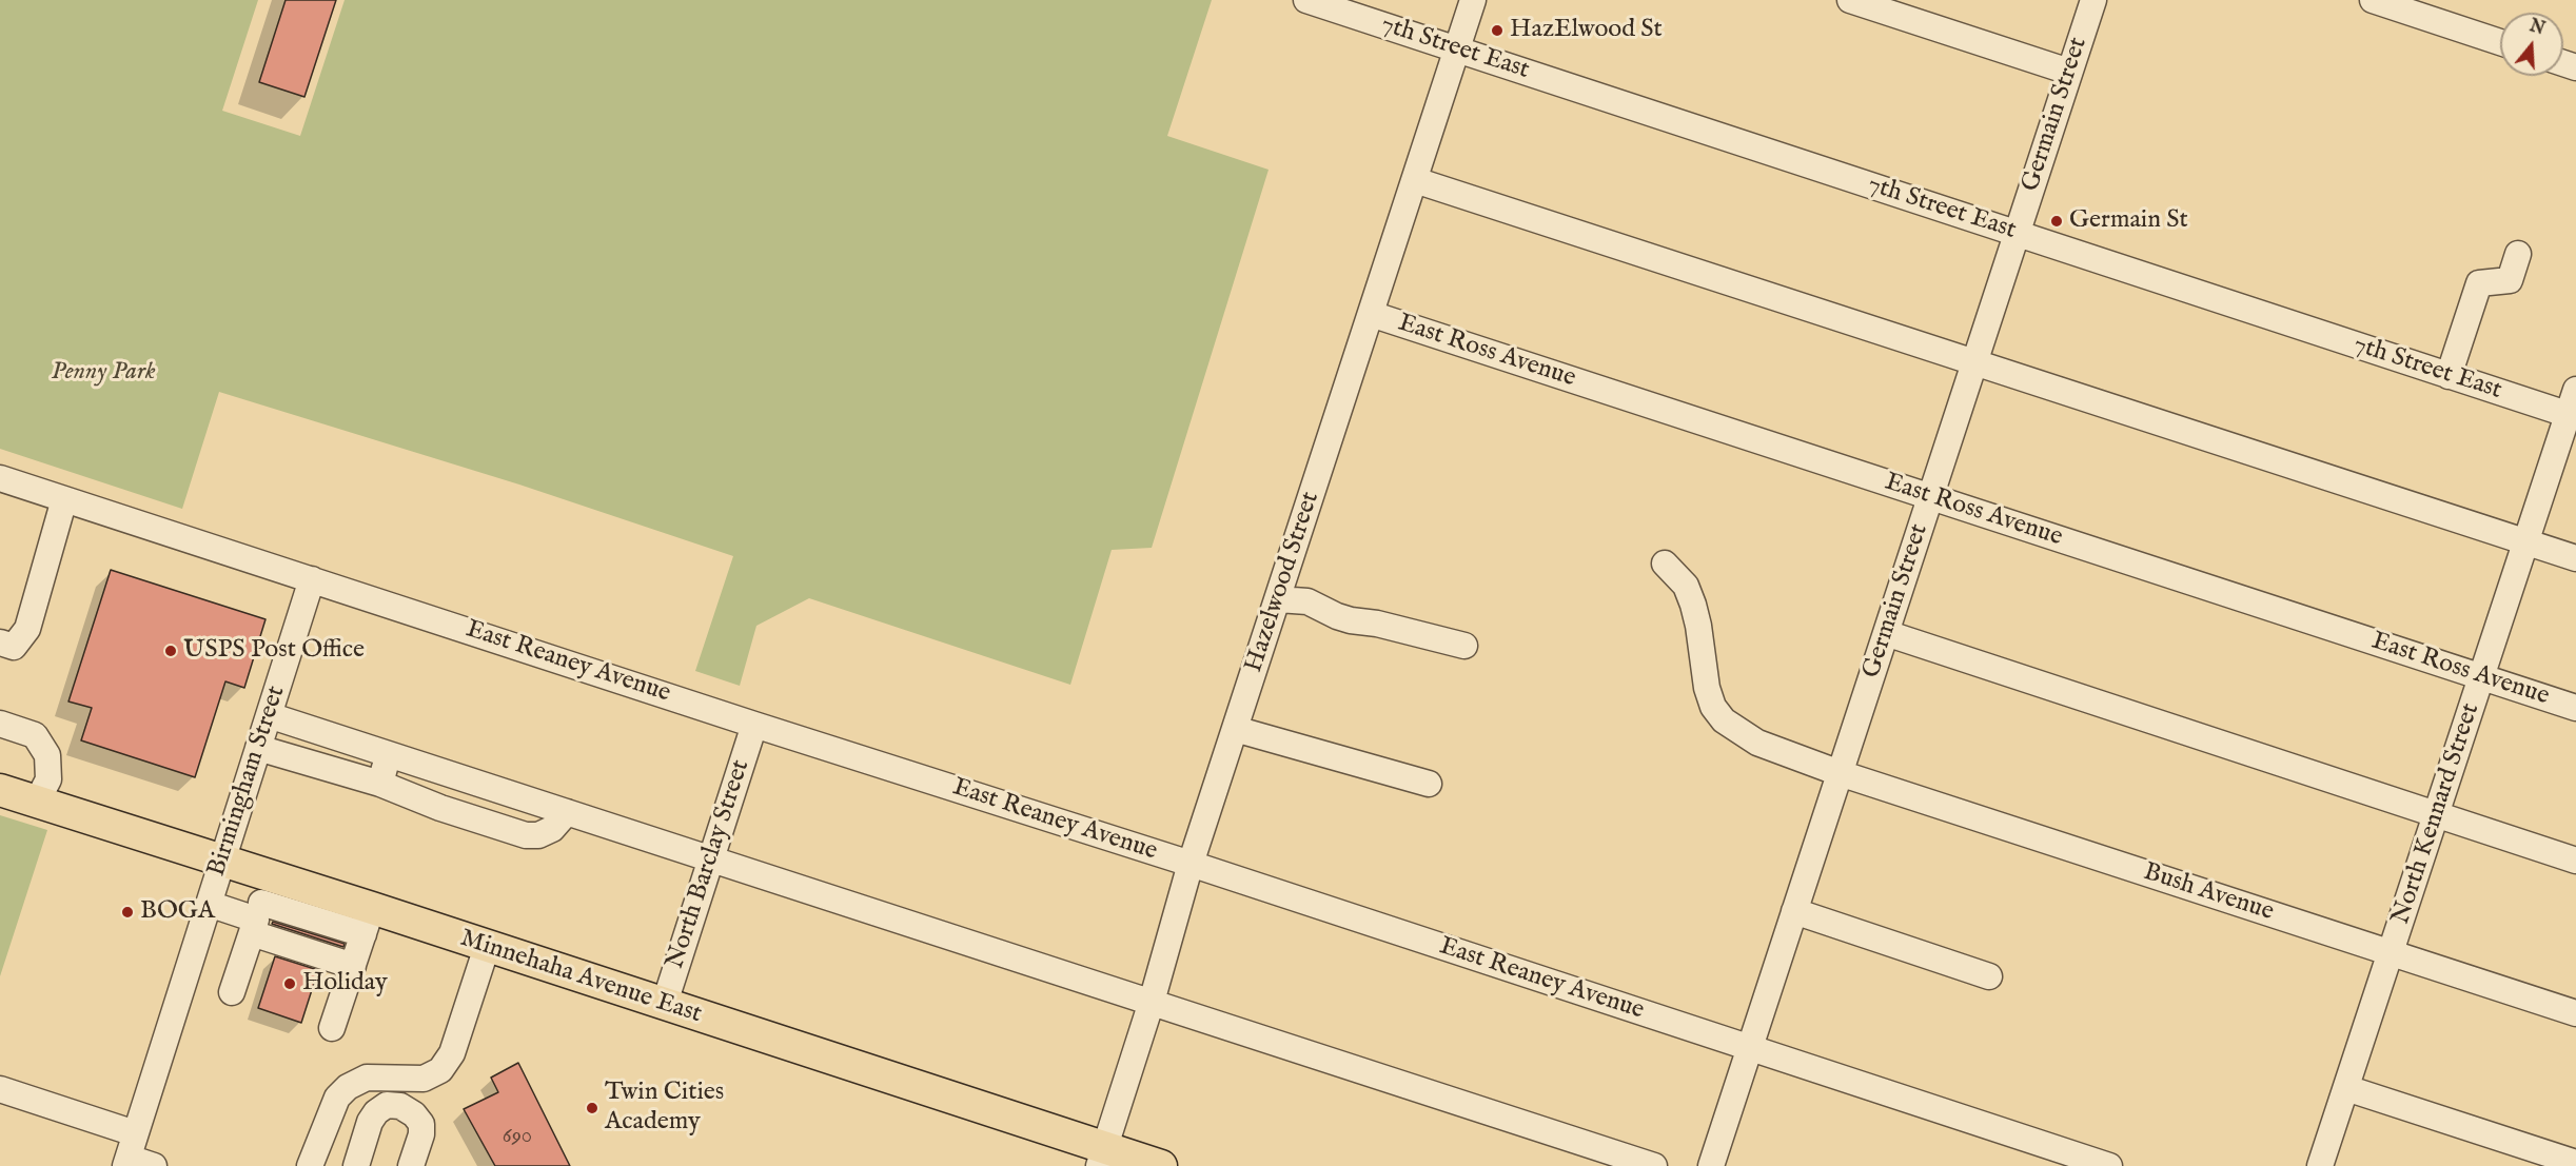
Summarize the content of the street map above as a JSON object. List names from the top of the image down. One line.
{"streets":{"main road":["Minnehaha Avenue East"],"street":["7th Street East","Germain Street","East Ross Avenue","Hazelwood Street","East Reaney Avenue","Birmingham Street","North Kennard Street","North Barclay Street","Bush Avenue"]},"crossings":[["7th Street East","Germain Street"],["7th Street East","Hazelwood Street"],["7th Street East","North Kennard Street"],["Germain Street","East Ross Avenue"],["Germain Street","East Reaney Avenue"],["Germain Street","Bush Avenue"],["East Ross Avenue","Hazelwood Street"],["East Ross Avenue","North Kennard Street"],["Hazelwood Street","East Reaney Avenue"],["Hazelwood Street","Minnehaha Avenue East"],["East Reaney Avenue","Birmingham Street"],["East Reaney Avenue","North Barclay Street"],["Birmingham Street","Minnehaha Avenue East"],["North Kennard Street","Bush Avenue"],["North Barclay Street","Minnehaha Avenue East"]],"parks":["Penny Park"],"places":["HazElwood St","Germain St","USPS Post Office","BOGA","Holiday","Twin Cities Academy"],"house_numbers":["690"],"north":"top"}
